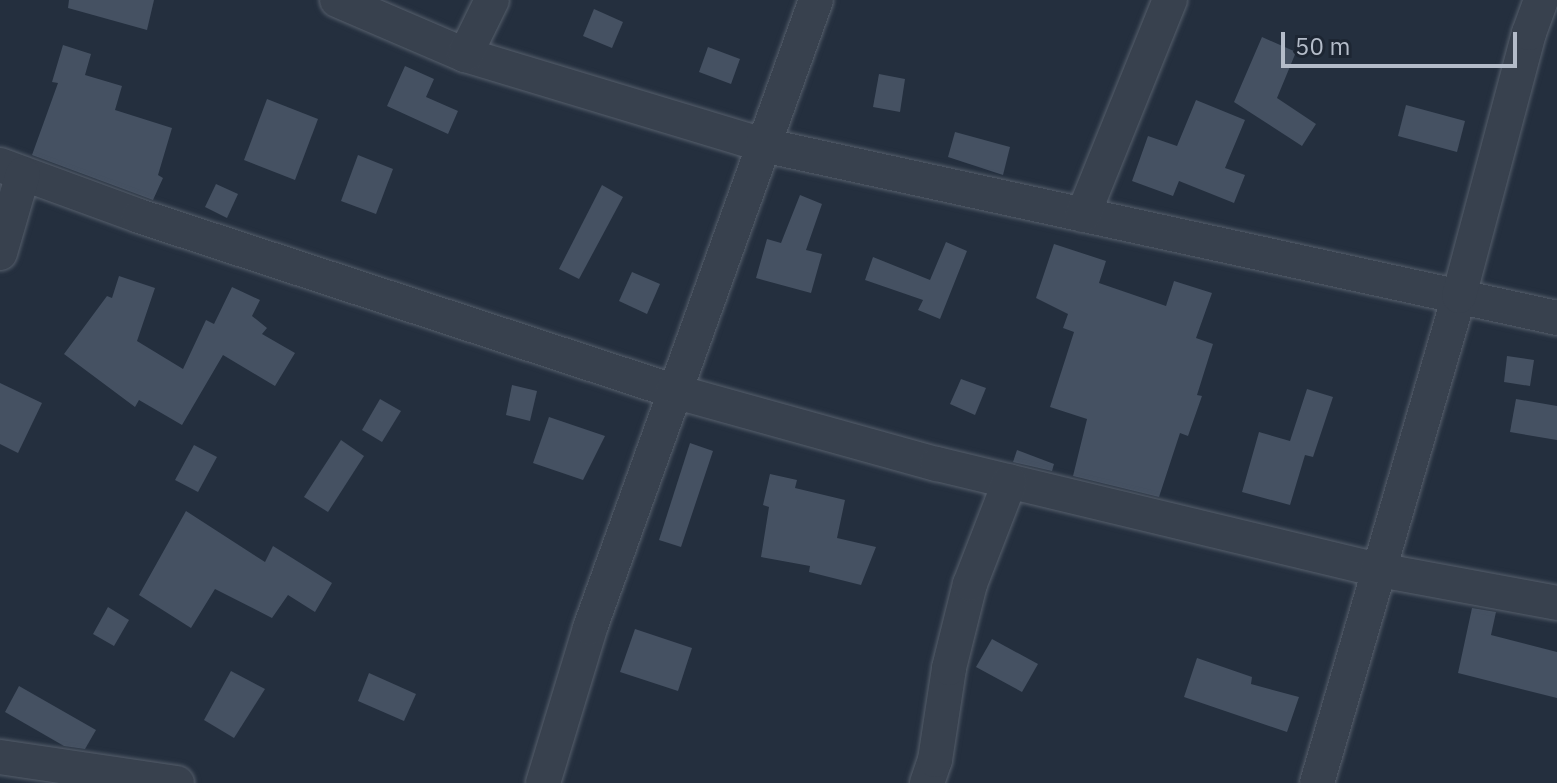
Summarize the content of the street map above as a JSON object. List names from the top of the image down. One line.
{"scale_bar":"50 m"}
